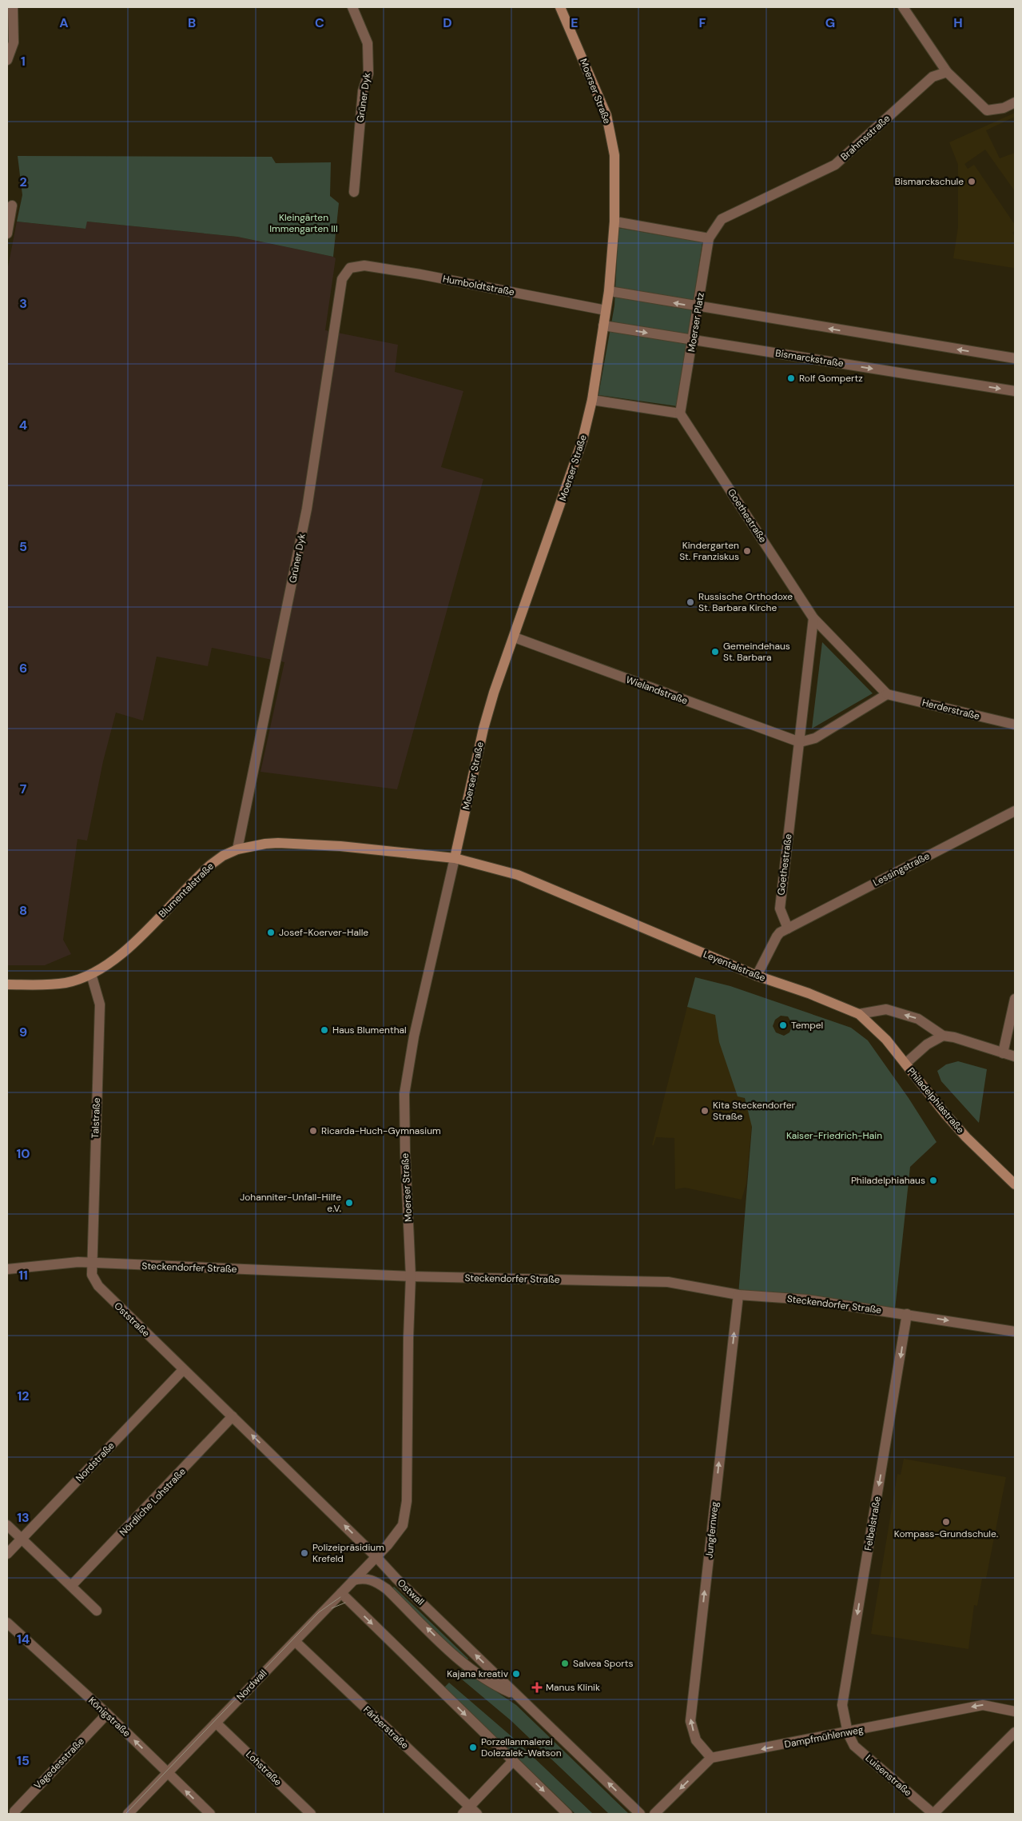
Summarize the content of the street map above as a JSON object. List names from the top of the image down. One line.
{"streets":{"main road":["Moerser Straße","Blumentalstraße","Leyentalstraße","Philadelphiastraße"],"street":["Grüner Dyk","Brahmsstraße","Humboldtstraße","Moerser Platz","Bismarckstraße","Goethestraße","Wielandstraße","Herderstraße","Lessingstraße","Talstraße","Steckendorfer Straße","Oststraße","Nordstraße","Nördliche Lohstraße","Felbelstraße","Jungfernweg","Ostwall","Nordwall","Königstraße","Färberstraße","Dampfmühlenweg","Vagedesstraße","Lohstraße","Luisenstraße"]},"crossings":[["Moerser Straße","Humboldtstraße"],["Moerser Straße","Bismarckstraße"],["Moerser Straße","Wielandstraße"],["Moerser Straße","Blumentalstraße"],["Moerser Straße","Leyentalstraße"],["Moerser Straße","Steckendorfer Straße"],["Moerser Straße","Ostwall"],["Moerser Straße","Nordwall"],["Grüner Dyk","Humboldtstraße"],["Grüner Dyk","Blumentalstraße"],["Brahmsstraße","Moerser Platz"],["Moerser Platz","Bismarckstraße"],["Moerser Platz","Goethestraße"],["Goethestraße","Wielandstraße"],["Goethestraße","Herderstraße"],["Goethestraße","Lessingstraße"],["Blumentalstraße","Leyentalstraße"],["Blumentalstraße","Talstraße"],["Leyentalstraße","Philadelphiastraße"],["Talstraße","Steckendorfer Straße"],["Talstraße","Oststraße"],["Steckendorfer Straße","Oststraße"],["Steckendorfer Straße","Felbelstraße"],["Steckendorfer Straße","Jungfernweg"],["Oststraße","Nordstraße"],["Oststraße","Ostwall"],["Nordstraße","Ostwall"],["Nördliche Lohstraße","Ostwall"],["Felbelstraße","Dampfmühlenweg"],["Felbelstraße","Luisenstraße"],["Jungfernweg","Dampfmühlenweg"],["Ostwall","Nordwall"],["Nordwall","Königstraße"],["Nordwall","Färberstraße"],["Nordwall","Lohstraße"],["Königstraße","Vagedesstraße"],["Dampfmühlenweg","Luisenstraße"]],"one_way":["Felbelstraße","Jungfernweg","Königstraße","Dampfmühlenweg"],"parks":["Kleingärten Immengarten III","Kaiser-Friedrich-Hain"],"places":{"other":["Bismarckschule","Rolf Gompertz","Kindergarten St. Franziskus","Russische Orthodoxe St. Barbara Kirche","Gemeindehaus St. Barbara","Josef-Koerver-Halle","Tempel","Haus Blumenthal","Kita Steckendorfer Straße","Ricarda-Huch-Gymnasium","Philadelphiahaus","Johanniter-Unfall-Hilfe e.V.","Kompass-Grundschule.","Polizeipräsidium Krefeld","Salvea Sports","Kajana kreativ","Porzellanmalerei Dolezalek-Watson"],"health":["Manus Klinik"]},"grid":{"columns":["A","B","C","D","E","F","G","H"],"rows":["1","2","3","4","5","6","7","8","9","10","11","12","13","14","15"]}}
